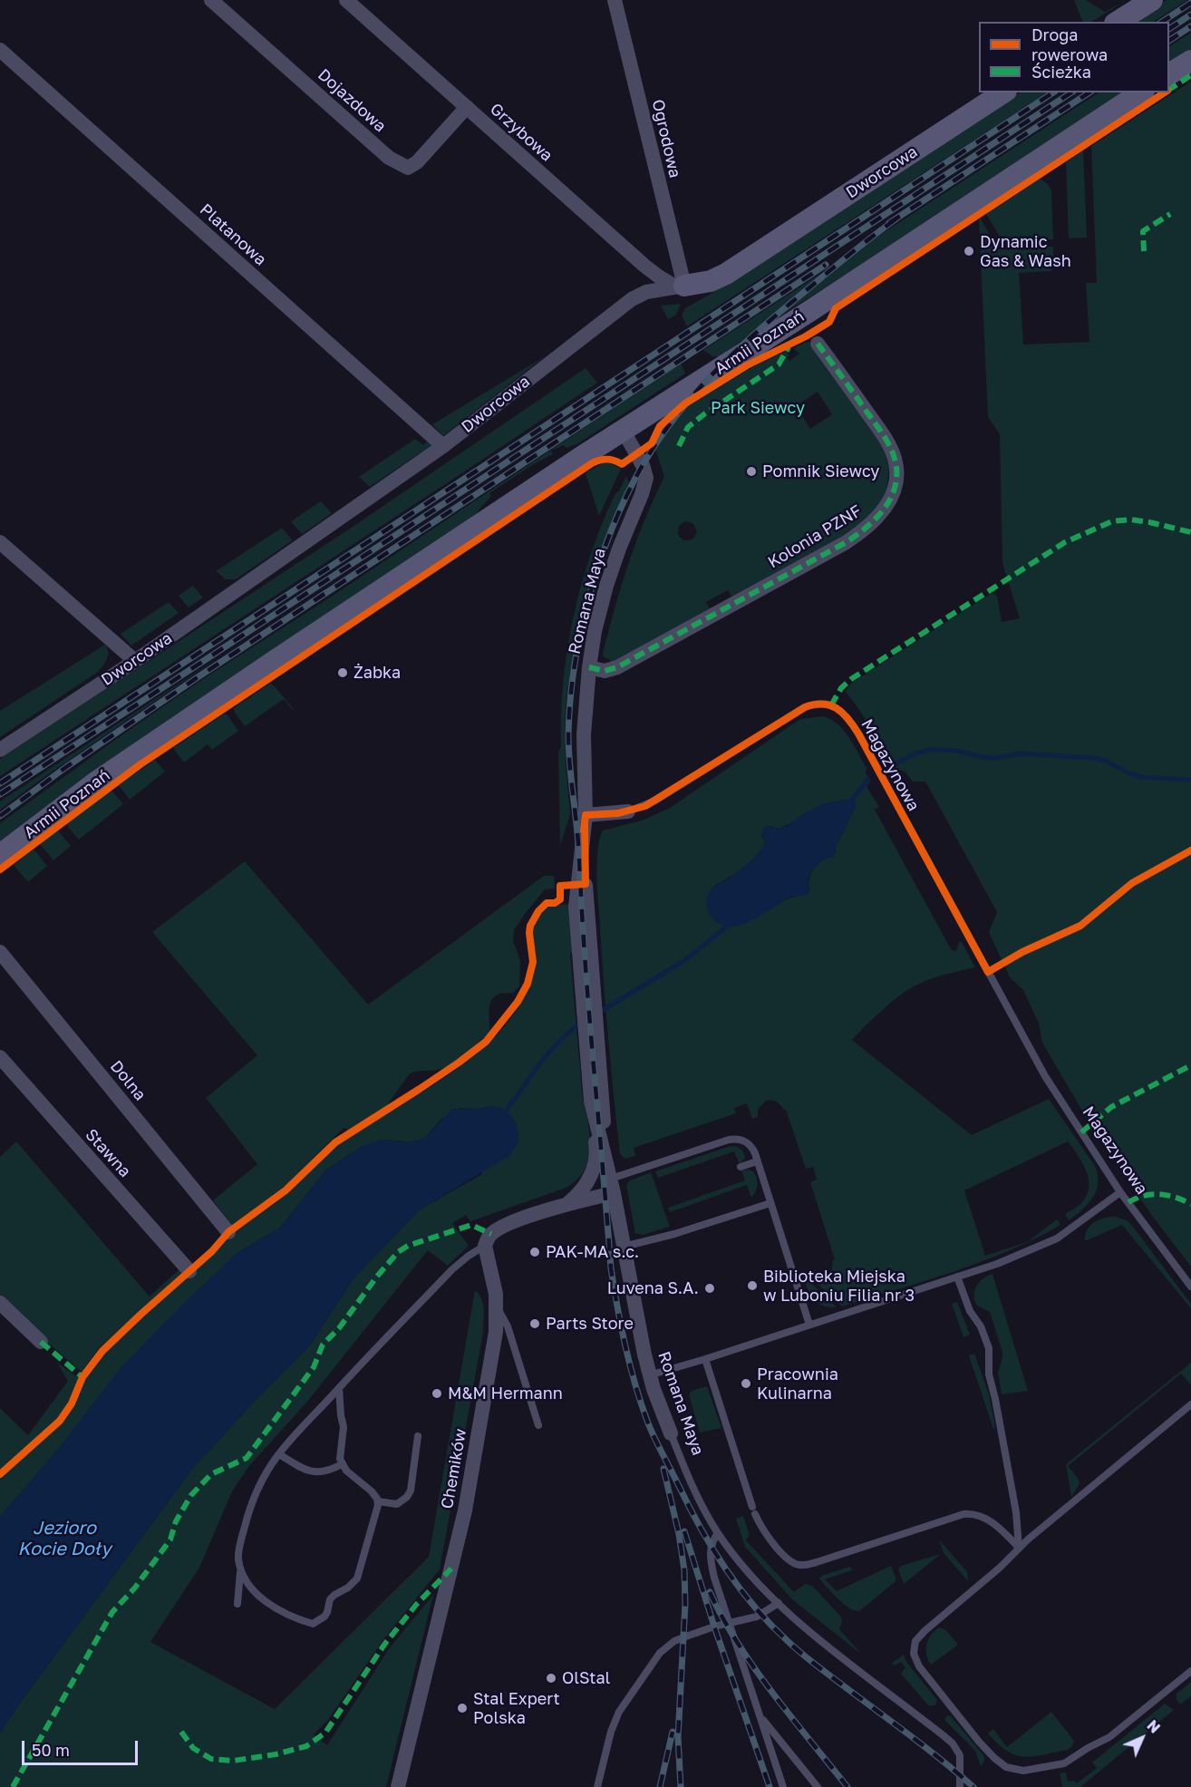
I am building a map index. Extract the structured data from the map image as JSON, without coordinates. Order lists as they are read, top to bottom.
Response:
{
  "streets": {
    "main road": ["Dworcowa", "Armii Poznań"],
    "street": [
      "Dojazdowa",
      "Grzybowa",
      "Ogrodowa",
      "Platanowa",
      "Kolonia PZNF",
      "Romana Maya",
      "Magazynowa",
      "Dolna",
      "Stawna",
      "Chemików"
    ]
  },
  "crossings": [
    ["Dojazdowa", "Grzybowa"],
    ["Grzybowa", "Ogrodowa"],
    ["Grzybowa", "Dworcowa"],
    ["Ogrodowa", "Dworcowa"],
    ["Dworcowa", "Platanowa"],
    ["Armii Poznań", "Romana Maya"],
    ["Kolonia PZNF", "Romana Maya"],
    ["Romana Maya", "Magazynowa"]
  ],
  "water": ["Jezioro Kocie Doły"],
  "parks": ["Park Siewcy"],
  "places": [
    "Dynamic Gas & Wash",
    "Pomnik Siewcy",
    "Żabka",
    "PAK-MA s.c.",
    "Biblioteka Miejska w Luboniu Filia nr 3",
    "Luvena S.A.",
    "Parts Store",
    "Pracownia Kulinarna",
    "M&M Hermann",
    "OlStal",
    "Stal Expert Polska"
  ],
  "legend": ["Droga rowerowa", "Ścieżka"],
  "scale_bar": "50 m",
  "north": "top right"
}
